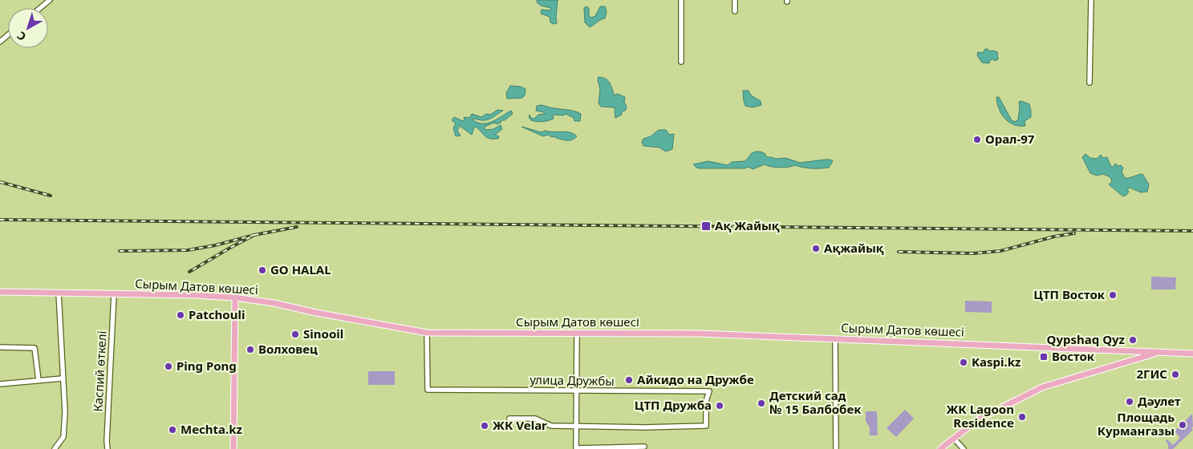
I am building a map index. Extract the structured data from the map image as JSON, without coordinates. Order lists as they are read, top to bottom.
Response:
{
  "streets": {
    "main road": ["Сырым Датов көшесі"],
    "street": ["Каспий өткелі", "улица Дружбы"]
  },
  "crossings": [
    ["Сырым Датов көшесі", "Каспий өткелі"],
    ["Сырым Датов көшесі", "улица Дружбы"]
  ],
  "places": {
    "other": [
      "Орал-97",
      "Ақжайық",
      "GO HALAL",
      "ЦТП Восток",
      "Patchouli",
      "Sinooil",
      "Qypshaq Qyz",
      "Волховец",
      "Kaspi.kz",
      "Ping Pong",
      "2ГИС",
      "Айкидо на Дружбе",
      "Дәулет",
      "Детский сад № 15 Балбобек",
      "ЦТП Дружба",
      "ЖК Lagoon Residence",
      "Площадь Курмангазы",
      "ЖК Velar",
      "Mechta.kz"
    ],
    "transit": ["Ақ Жайық", "Восток"]
  },
  "north": "bottom left"
}
